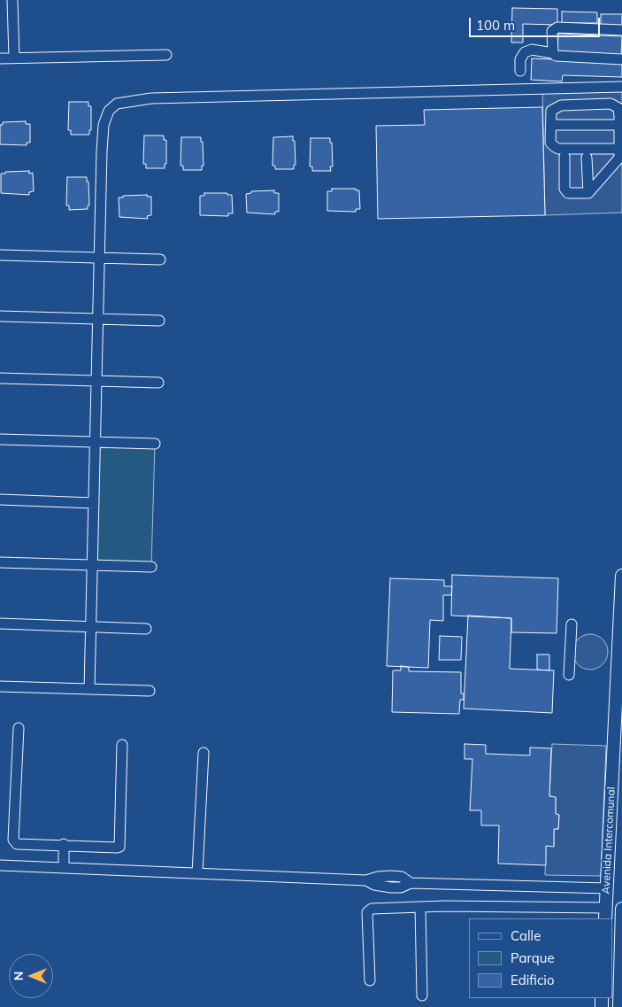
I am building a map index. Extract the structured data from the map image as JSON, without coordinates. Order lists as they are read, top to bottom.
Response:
{
  "streets": {
    "main road": ["Avenida Intercomunal"]
  },
  "legend": ["Calle", "Parque", "Edificio"],
  "scale_bar": "100 m",
  "north": "left"
}
